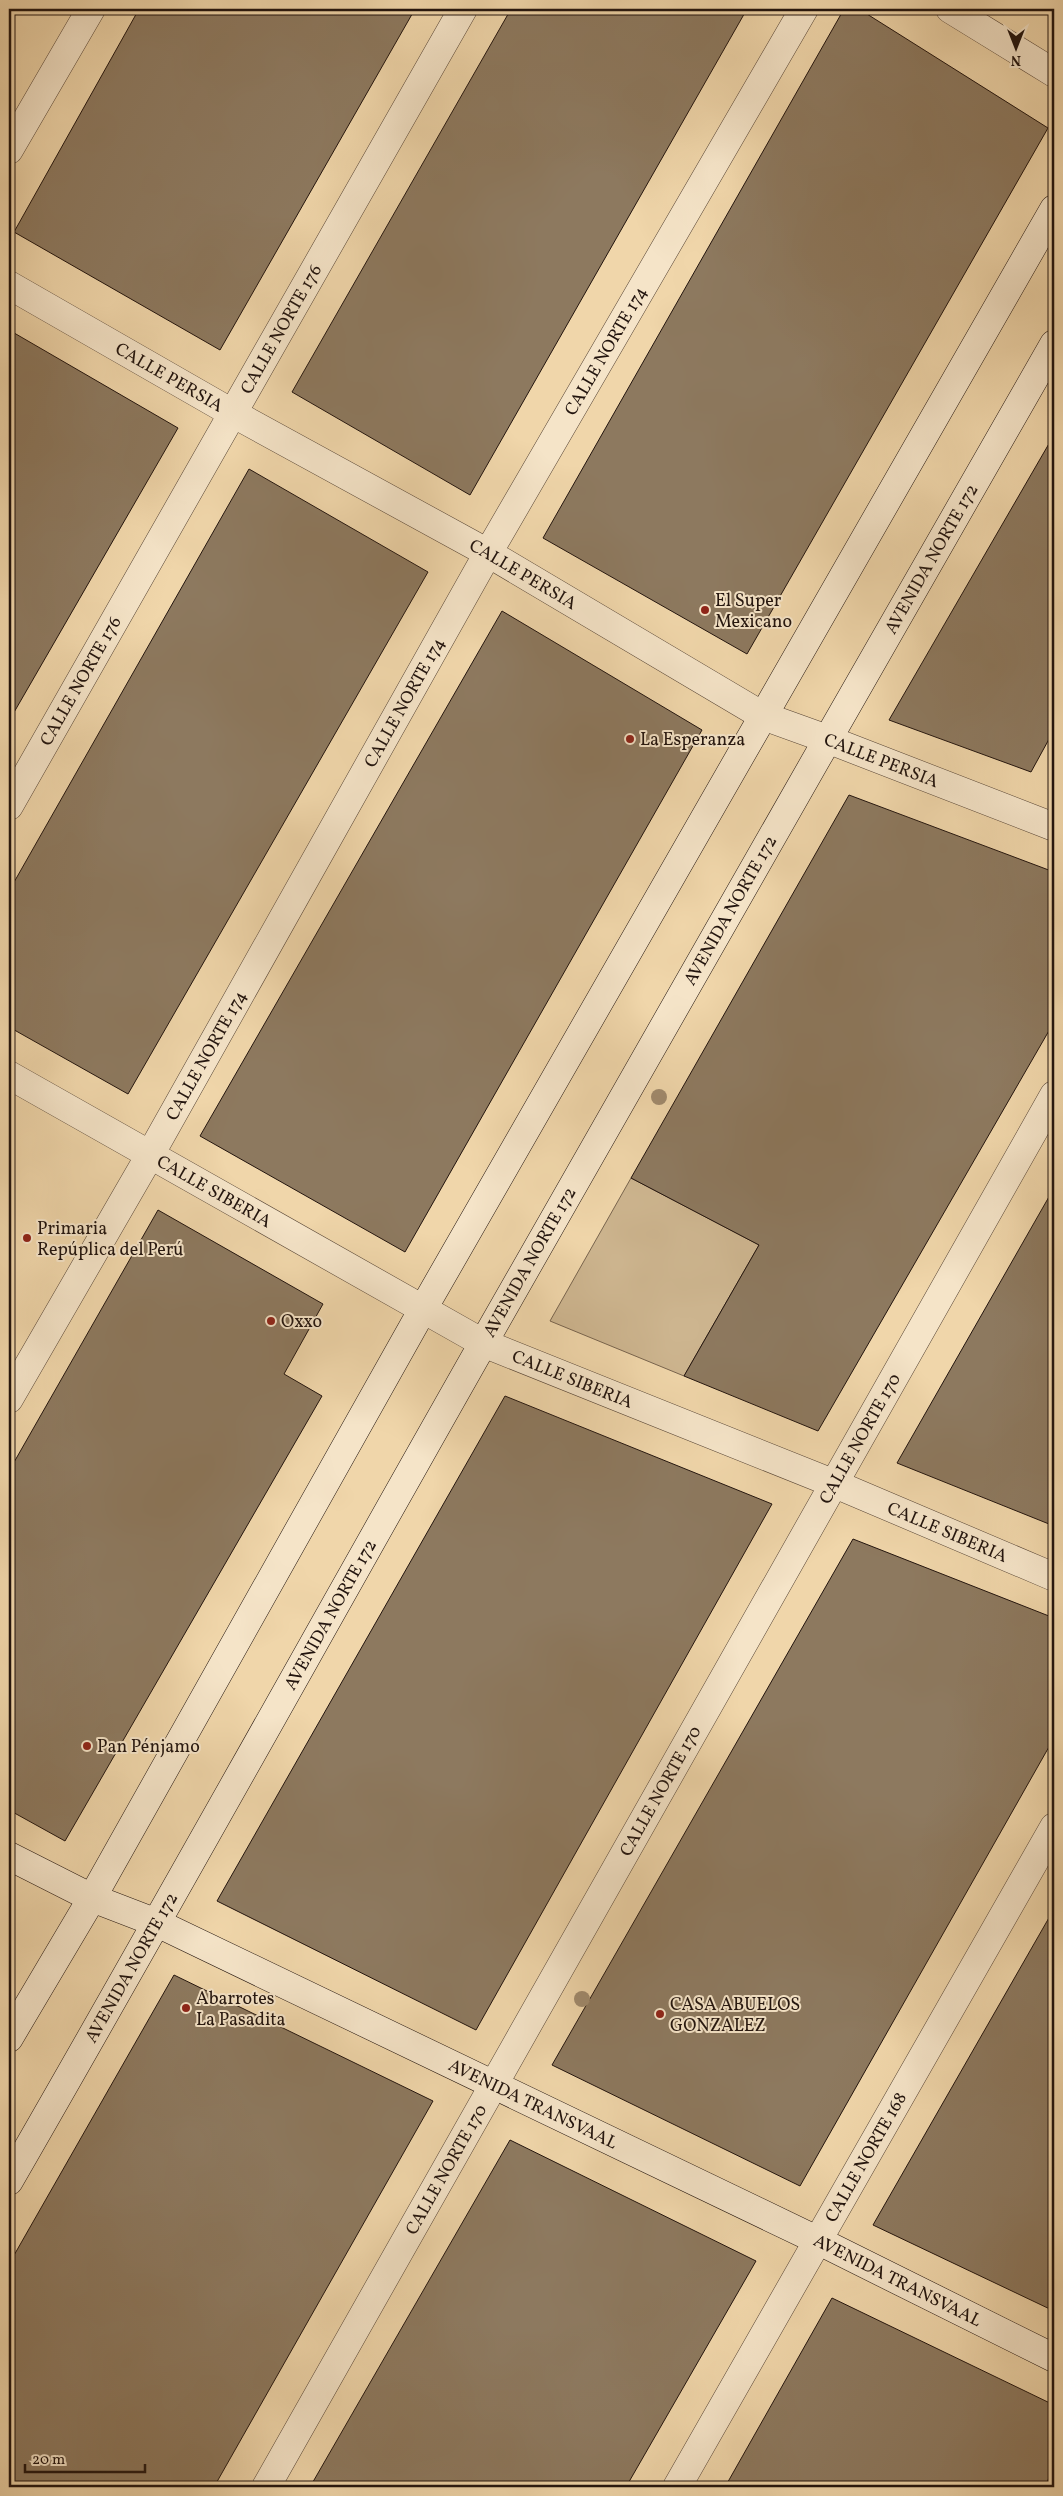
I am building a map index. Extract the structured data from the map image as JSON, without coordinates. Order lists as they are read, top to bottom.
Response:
{
  "streets": {
    "street": [
      "CALLE NORTE 176",
      "CALLE NORTE 174",
      "CALLE PERSIA",
      "AVENIDA NORTE 172",
      "CALLE SIBERIA",
      "CALLE NORTE 170",
      "AVENIDA TRANSVAAL",
      "CALLE NORTE 168"
    ]
  },
  "crossings": [
    ["CALLE NORTE 176", "CALLE PERSIA"],
    ["CALLE NORTE 174", "CALLE PERSIA"],
    ["CALLE NORTE 174", "CALLE SIBERIA"],
    ["CALLE PERSIA", "AVENIDA NORTE 172"],
    ["AVENIDA NORTE 172", "CALLE SIBERIA"],
    ["AVENIDA NORTE 172", "AVENIDA TRANSVAAL"],
    ["CALLE SIBERIA", "CALLE NORTE 170"],
    ["CALLE NORTE 170", "AVENIDA TRANSVAAL"],
    ["AVENIDA TRANSVAAL", "CALLE NORTE 168"]
  ],
  "places": [
    "El Super Mexicano",
    "La Esperanza",
    "Primaria Repúplica del Perú",
    "Oxxo",
    "Pan Pénjamo",
    "Abarrotes La Pasadita",
    "CASA ABUELOS GONZALEZ"
  ],
  "scale_bar": "20 m",
  "north": "bottom"
}
